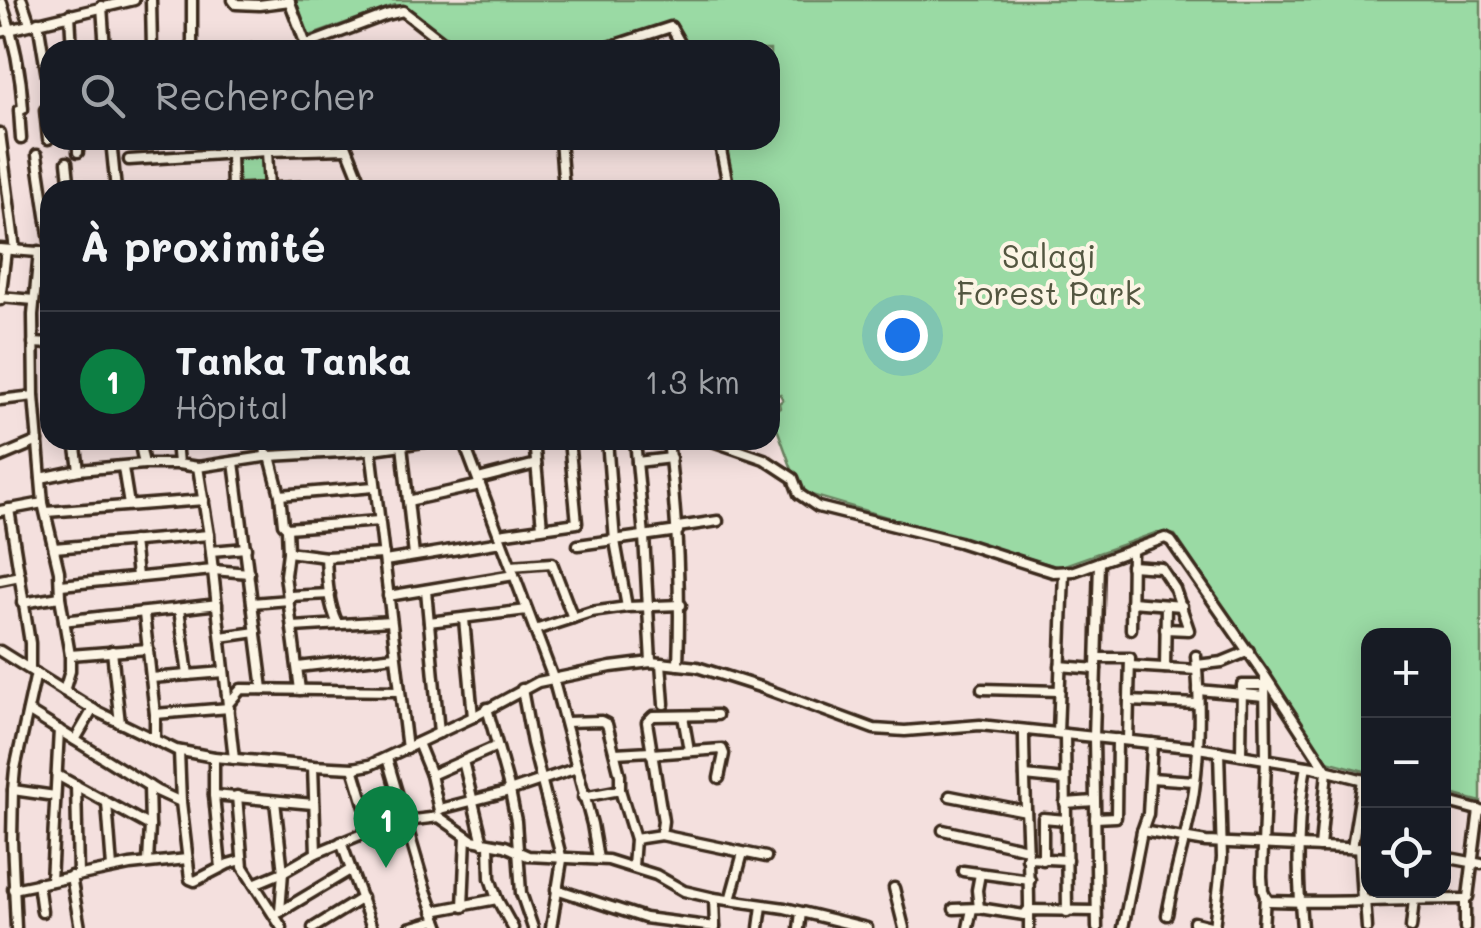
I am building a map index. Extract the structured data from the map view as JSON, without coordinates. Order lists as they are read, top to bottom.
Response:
{
  "parks": ["Salagi Forest Park"],
  "page": {
    "search": "Rechercher",
    "heading": "À proximité",
    "list": [
      {
        "mark": "1",
        "name": "Tanka Tanka",
        "note": "Hôpital",
        "value": "1.3 km"
      }
    ],
    "map_buttons": ["+", "−"],
    "pins": "1"
  }
}
